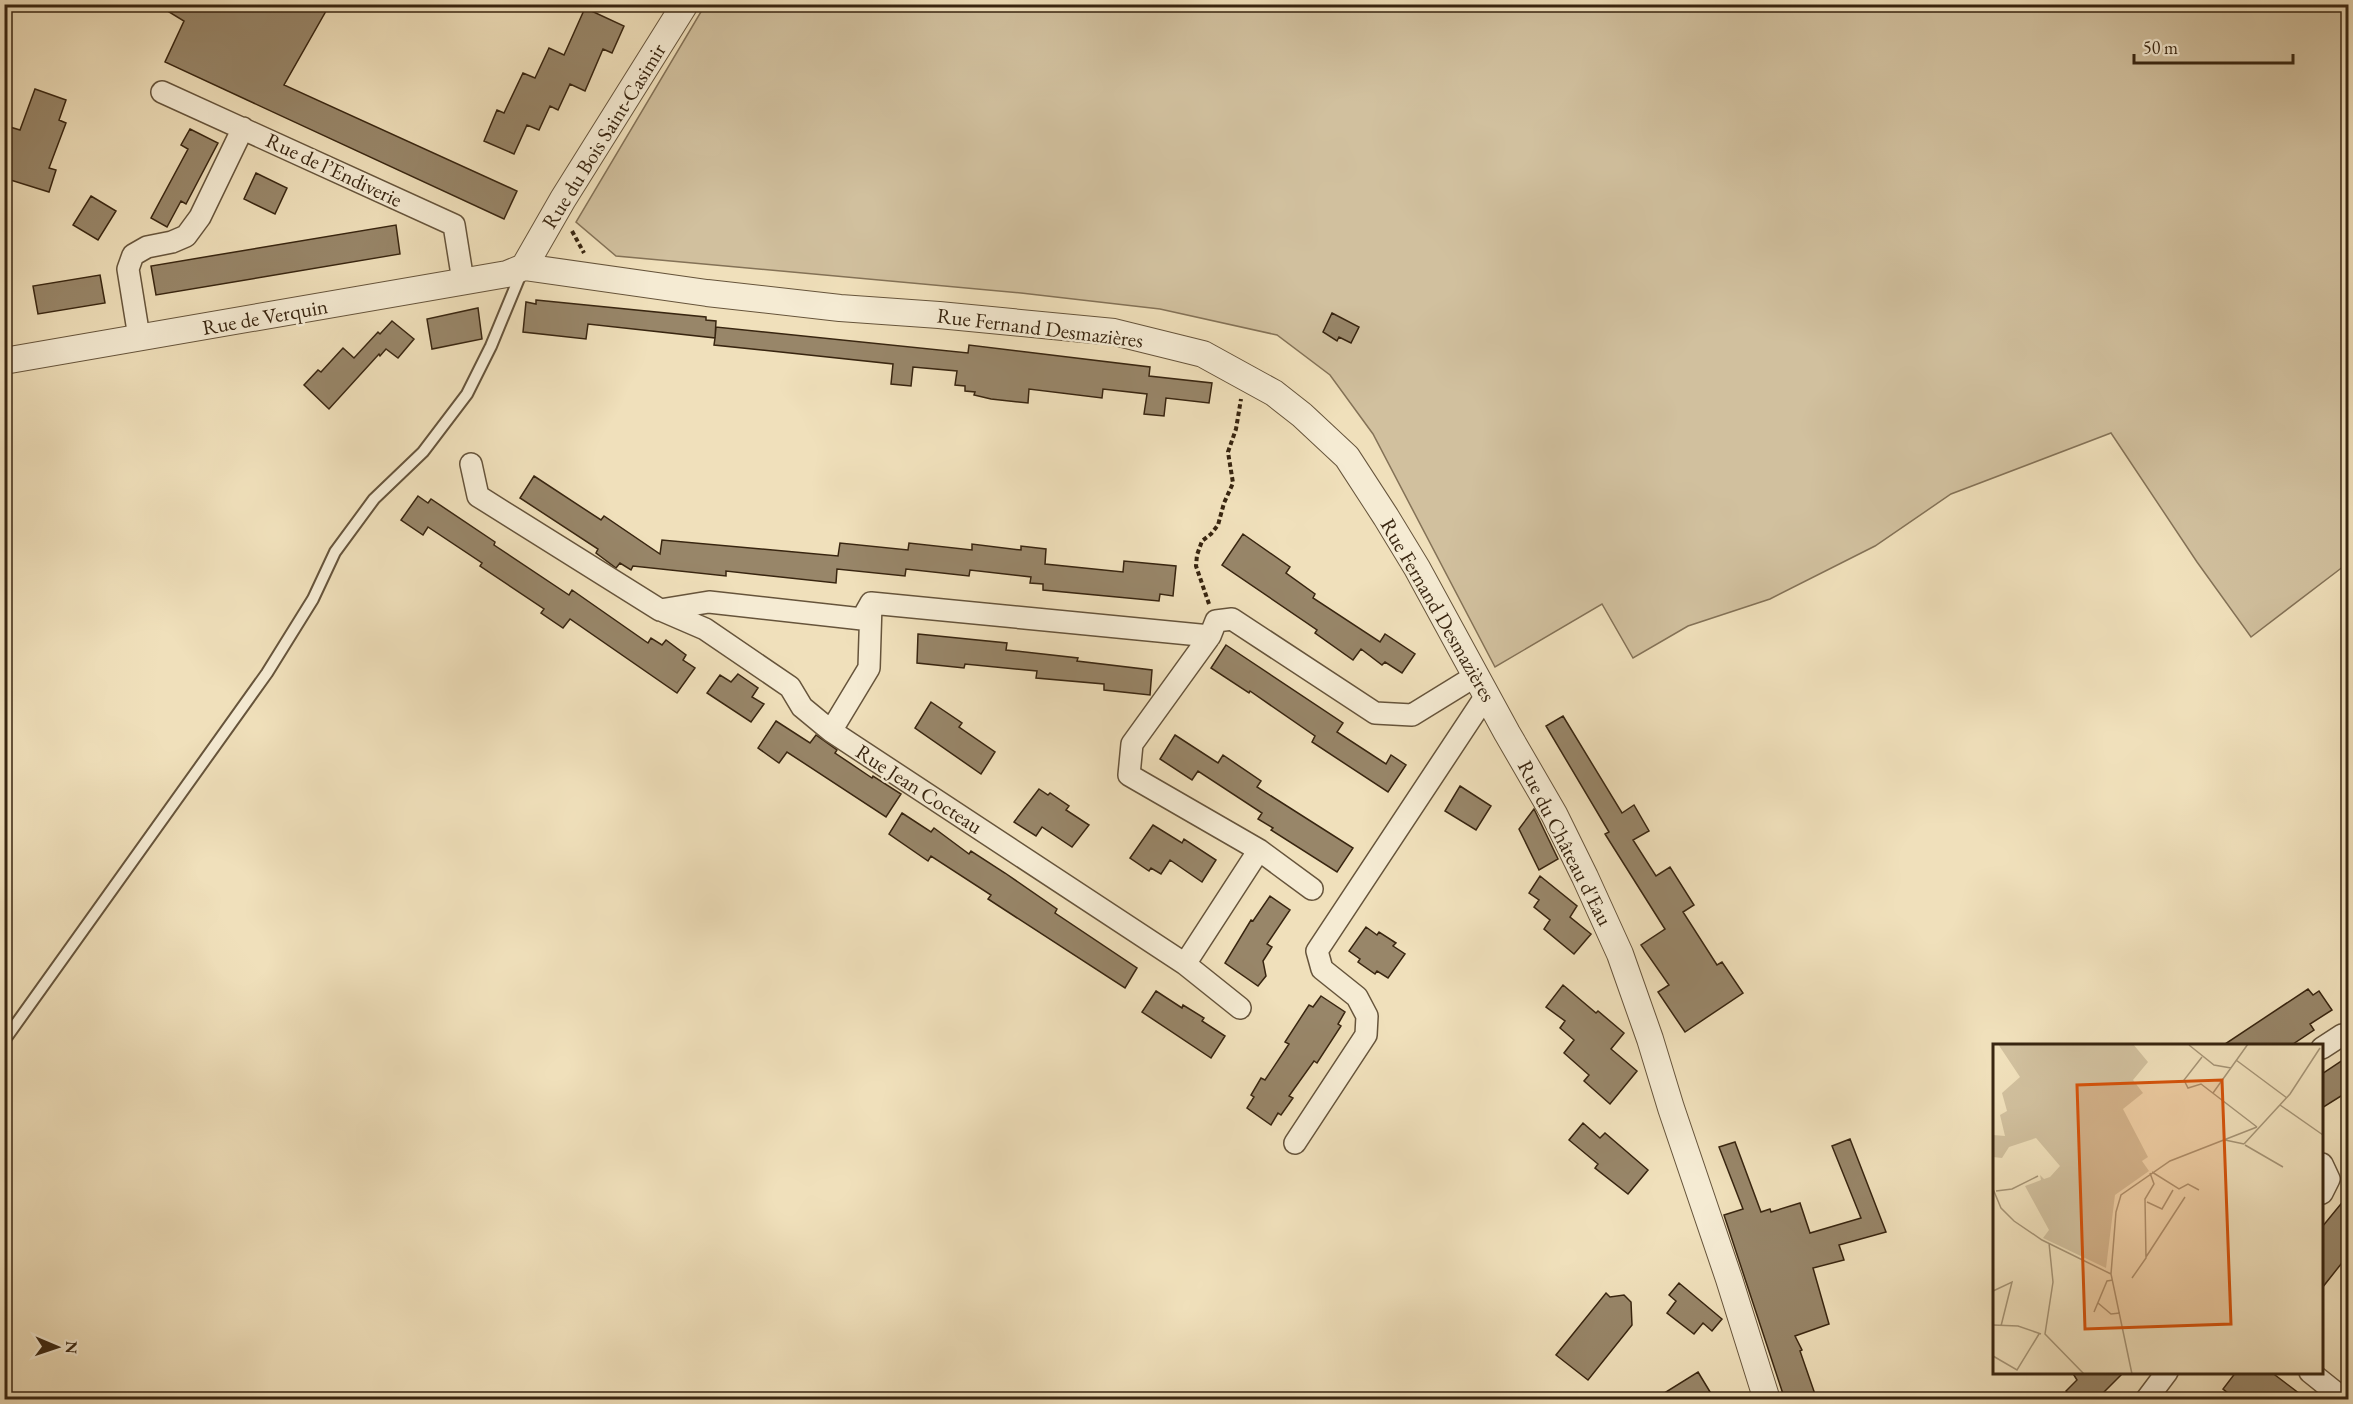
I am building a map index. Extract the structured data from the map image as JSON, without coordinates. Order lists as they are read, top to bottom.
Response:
{
  "streets": {
    "street": [
      "Rue du Bois Saint-Casimir",
      "Rue de l’Endiverie",
      "Rue de Verquin",
      "Rue Fernand Desmazières",
      "Rue Jean Cocteau",
      "Rue du Château d'Eau"
    ]
  },
  "crossings": [
    ["Rue du Bois Saint-Casimir", "Rue de Verquin"],
    ["Rue du Bois Saint-Casimir", "Rue Fernand Desmazières"],
    ["Rue de l’Endiverie", "Rue de Verquin"],
    ["Rue de Verquin", "Rue Fernand Desmazières"],
    ["Rue Fernand Desmazières", "Rue du Château d'Eau"]
  ],
  "scale_bar": "50 m",
  "north": "right"
}
